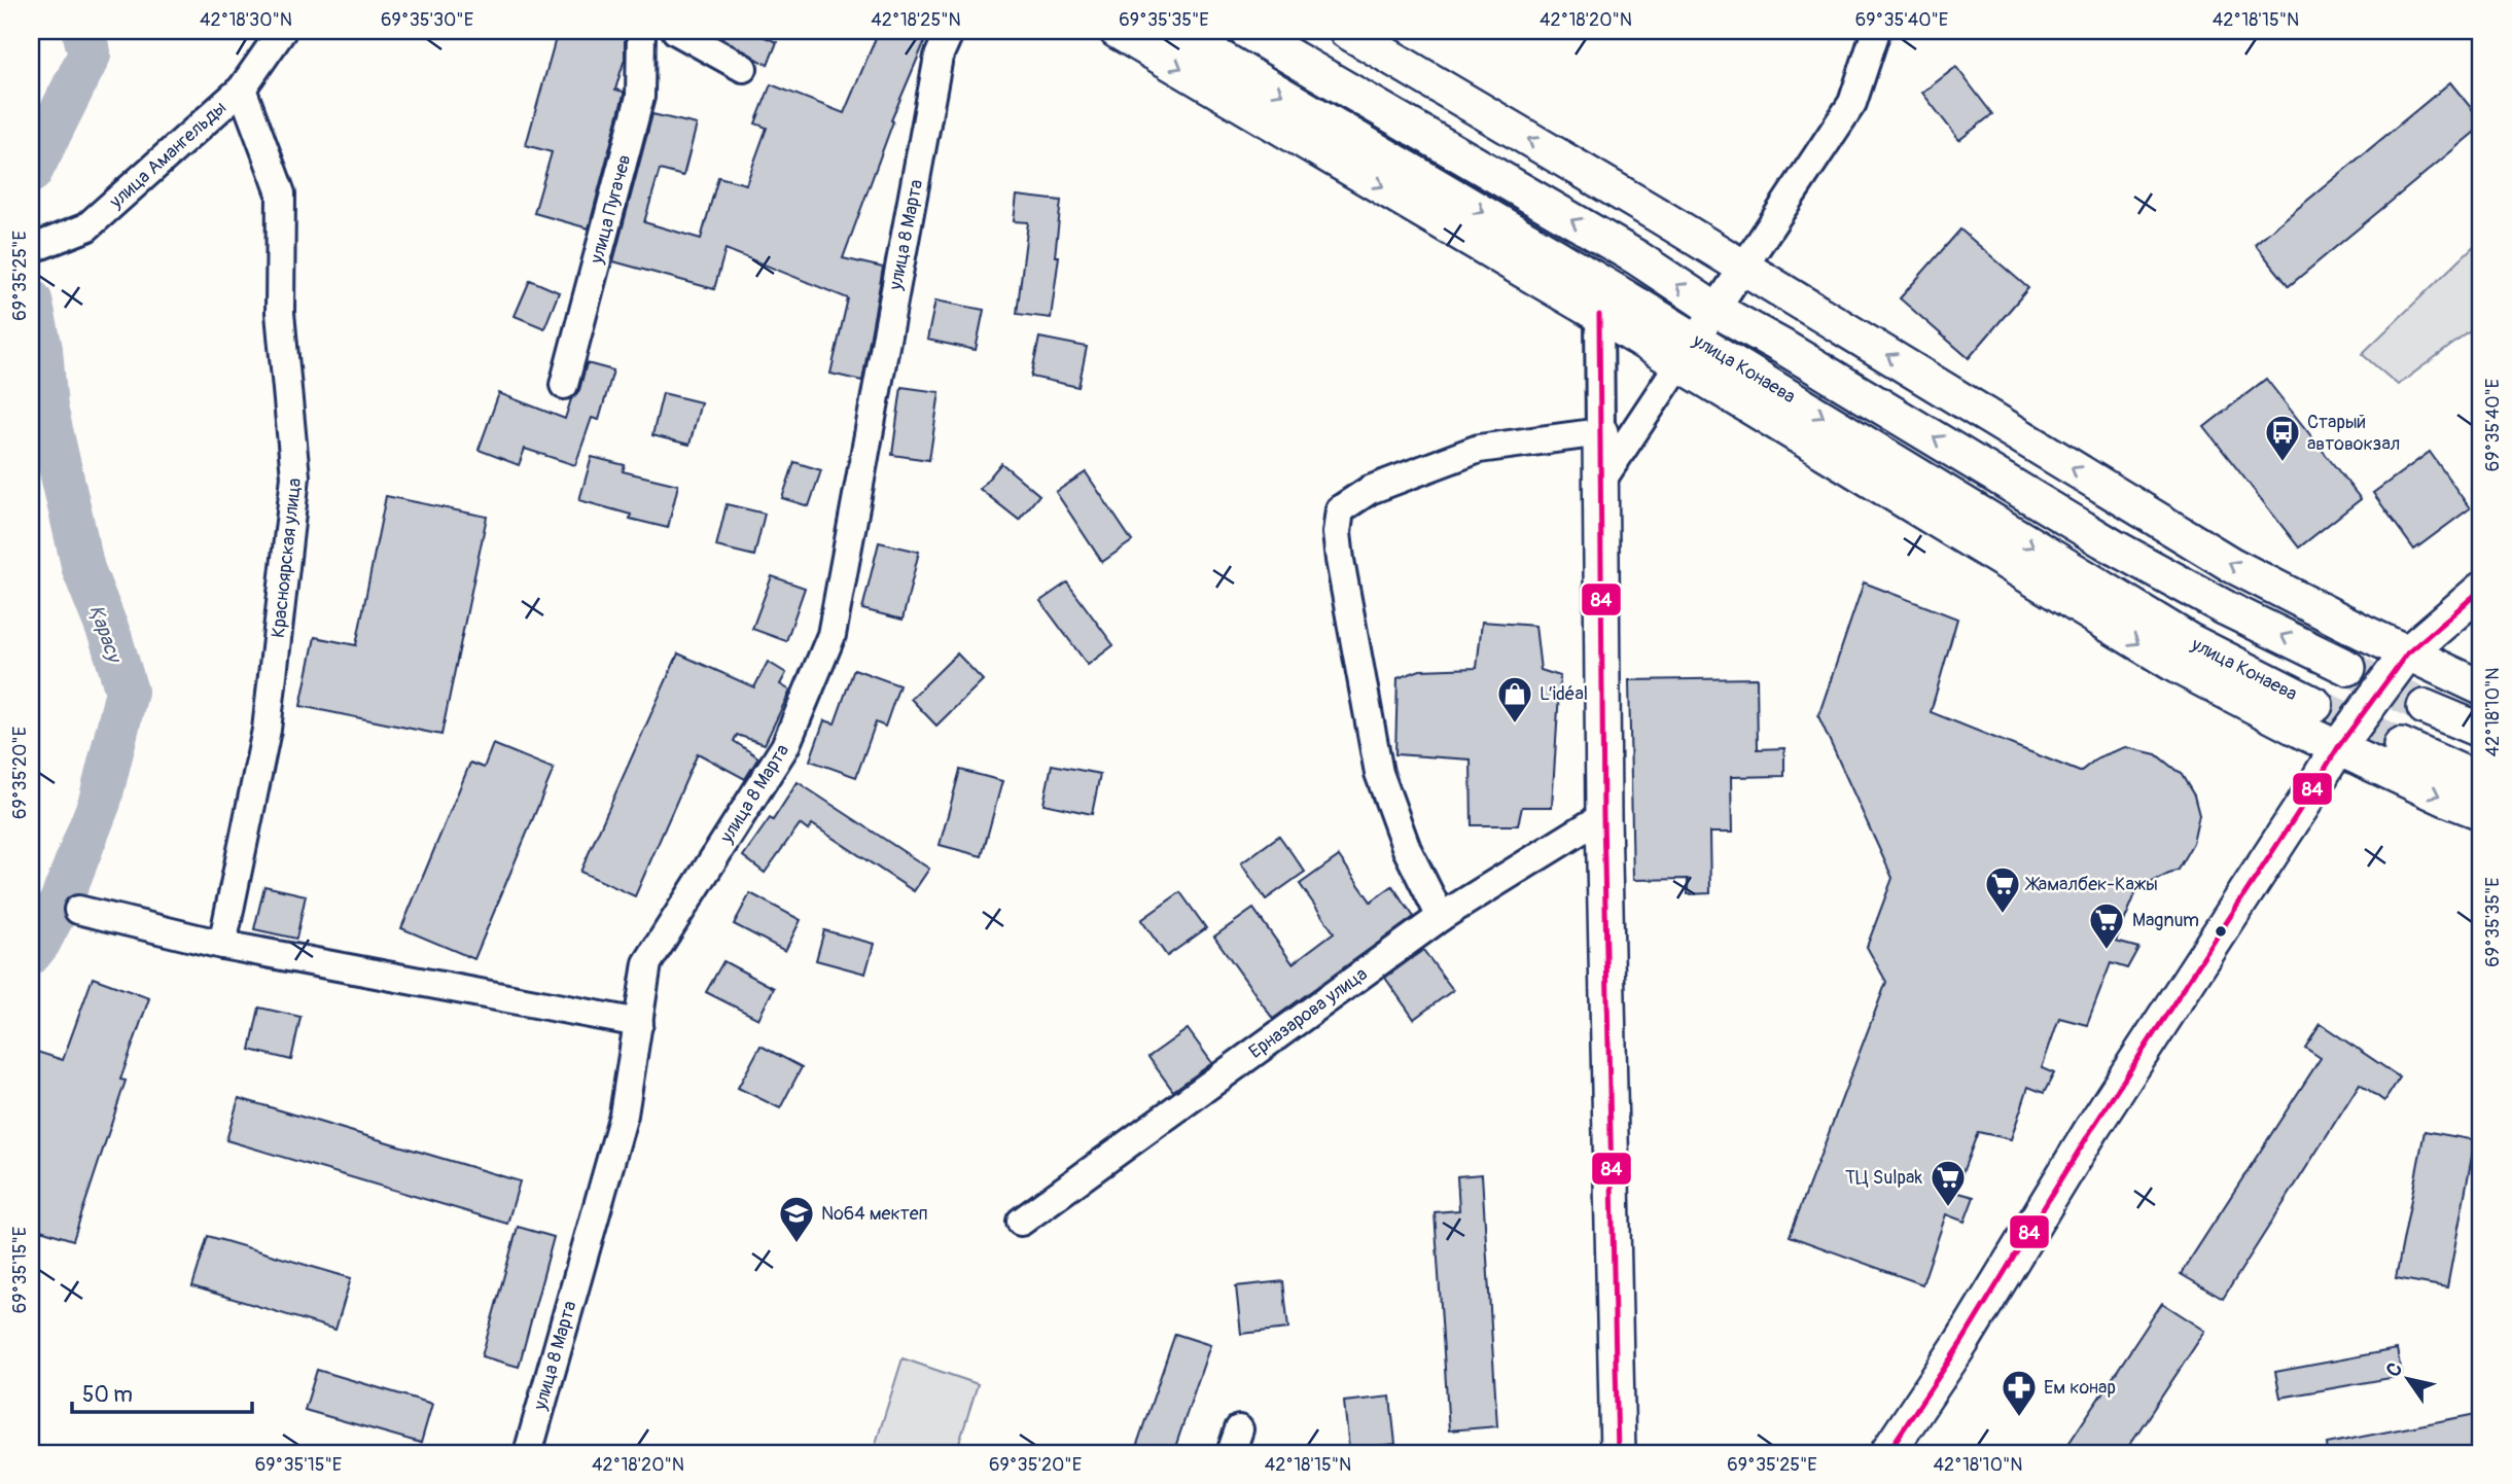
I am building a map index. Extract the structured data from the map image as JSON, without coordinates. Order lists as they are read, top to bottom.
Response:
{
  "streets": {
    "main road": ["улица Конаева"],
    "street": [
      "улица Амангельды",
      "улица Пугачев",
      "улица 8 Марта",
      "Красноярская улица",
      "Ерназарова улица"
    ]
  },
  "crossings": [
    ["улица Амангельды", "Красноярская улица"]
  ],
  "water": ["Қарасу"],
  "places": {
    "bus stop": ["Старый автовокзал"],
    "shop": ["L’idéal"],
    "supermarket": ["Жамалбек-Кажы", "Magnum", "ТЦ Sulpak"],
    "school or university": ["№64 мектеп"],
    "pharmacy": ["Ем конар"]
  },
  "lines": ["transit line 84"],
  "scale_bar": "50 m",
  "north": "top left",
  "coordinates": [
    "42°18'30\"N",
    "69°35'30\"E",
    "42°18'25\"N",
    "69°35'35\"E",
    "42°18'20\"N",
    "69°35'40\"E",
    "42°18'15\"N",
    "69°35'25\"E",
    "42°18'10\"N",
    "69°35'20\"E",
    "69°35'15\"E"
  ]
}
